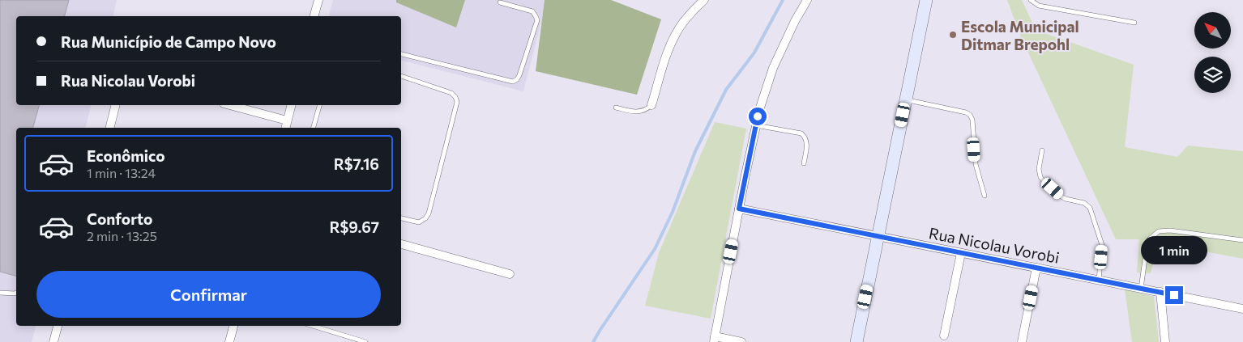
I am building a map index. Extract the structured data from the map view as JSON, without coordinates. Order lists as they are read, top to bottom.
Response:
{
  "streets": {
    "street": ["Rua Nicolau Vorobi"]
  },
  "places": ["Escola Municipal Ditmar Brepohl"],
  "north": "top left",
  "page": {
    "banner": ["Rua Município de Campo Novo", "Rua Nicolau Vorobi"],
    "list": [
      {
        "name": "Econômico",
        "note": "1 min · 13:24",
        "value": "R$7.16"
      },
      {
        "name": "Conforto",
        "note": "2 min · 13:25",
        "value": "R$9.67"
      }
    ],
    "bubble": "1 min",
    "buttons": "Confirmar"
  }
}
